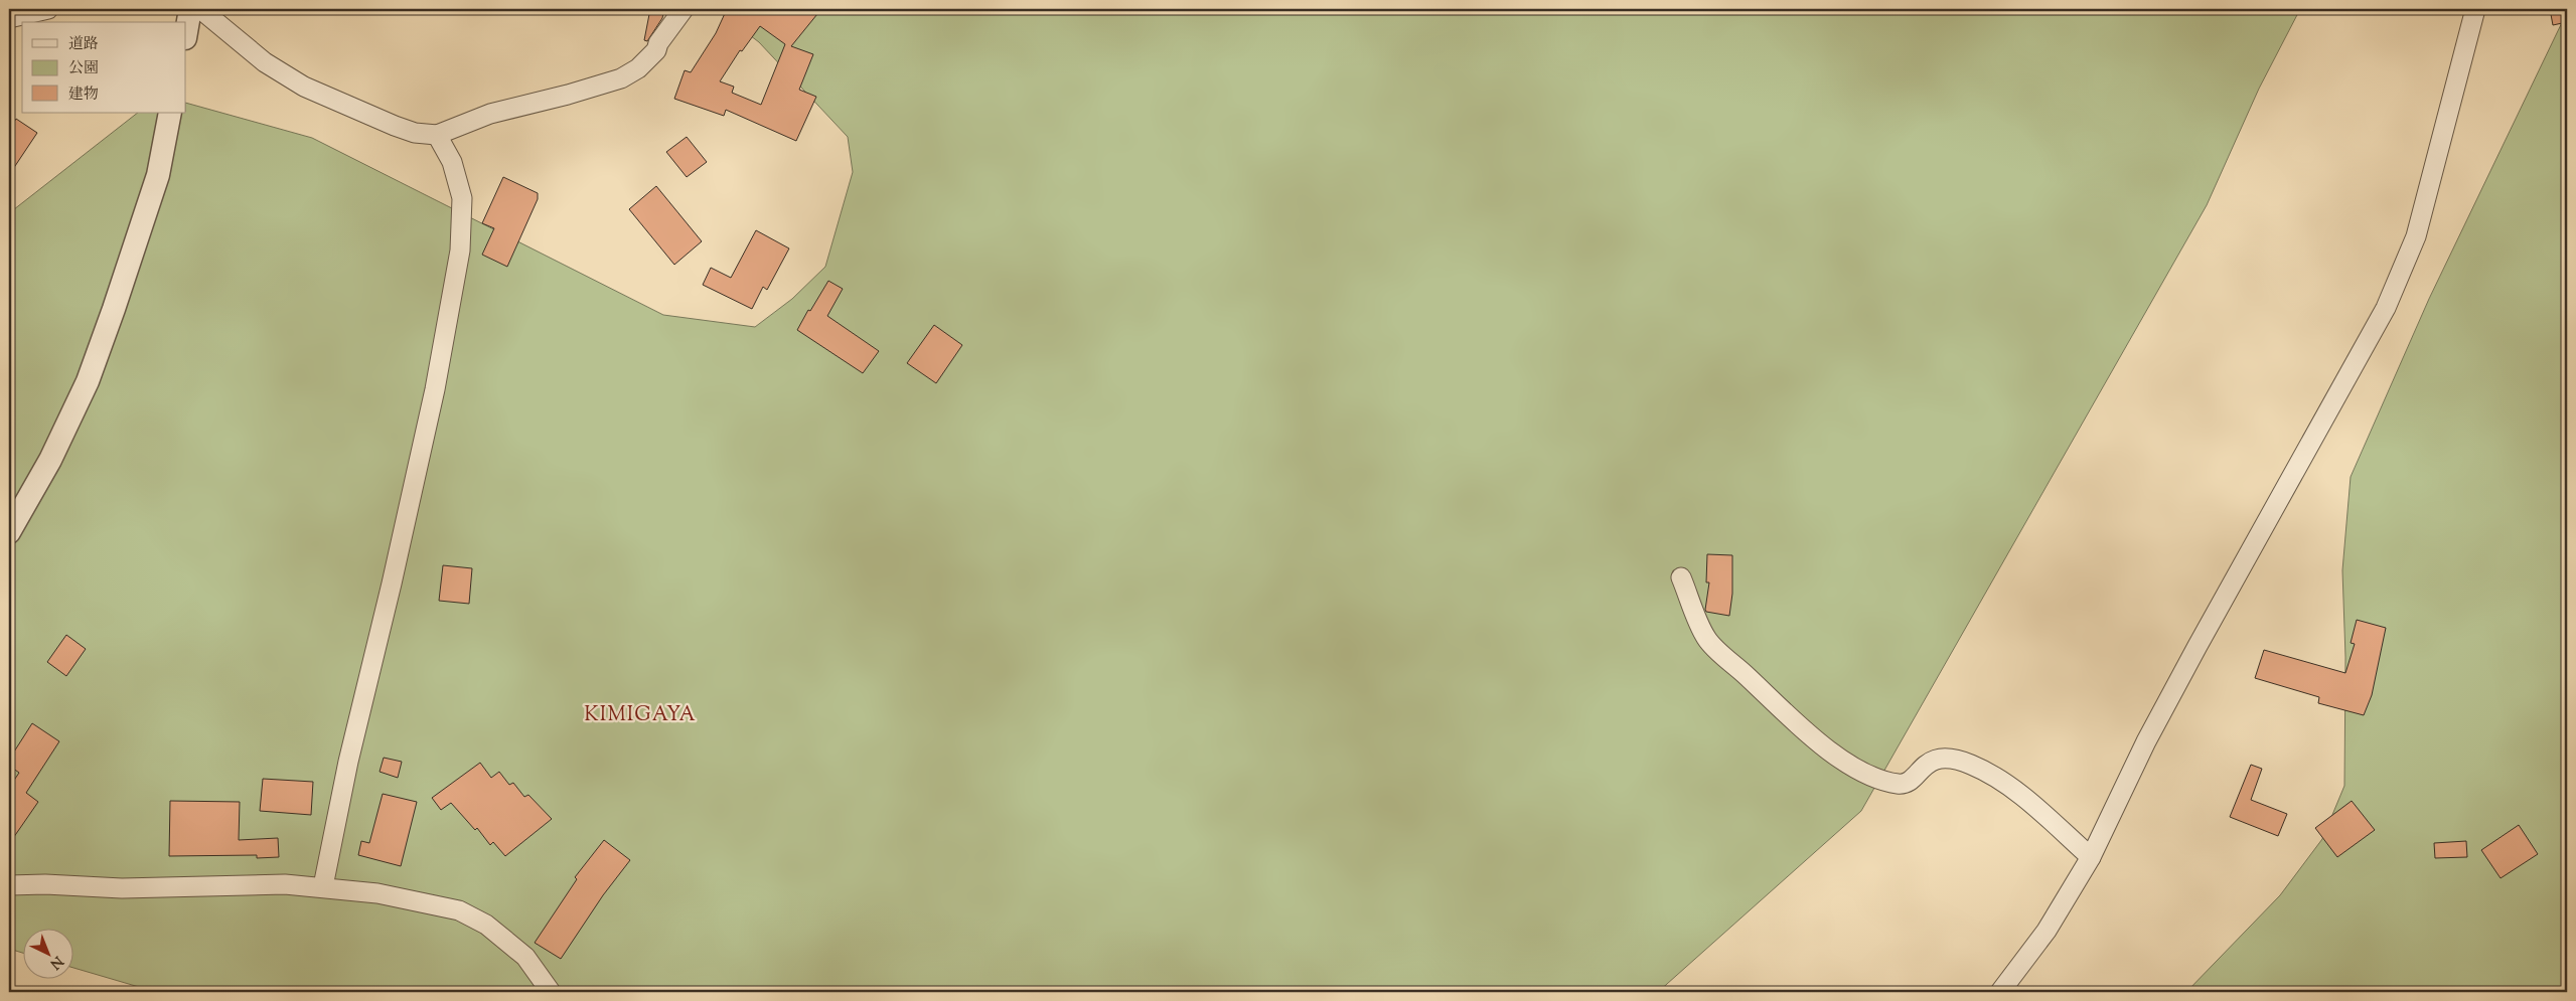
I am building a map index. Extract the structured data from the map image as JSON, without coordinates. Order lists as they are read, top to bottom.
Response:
{
  "districts": ["KIMIGAYA"],
  "legend": ["道路", "公園", "建物"],
  "north": "bottom right"
}
